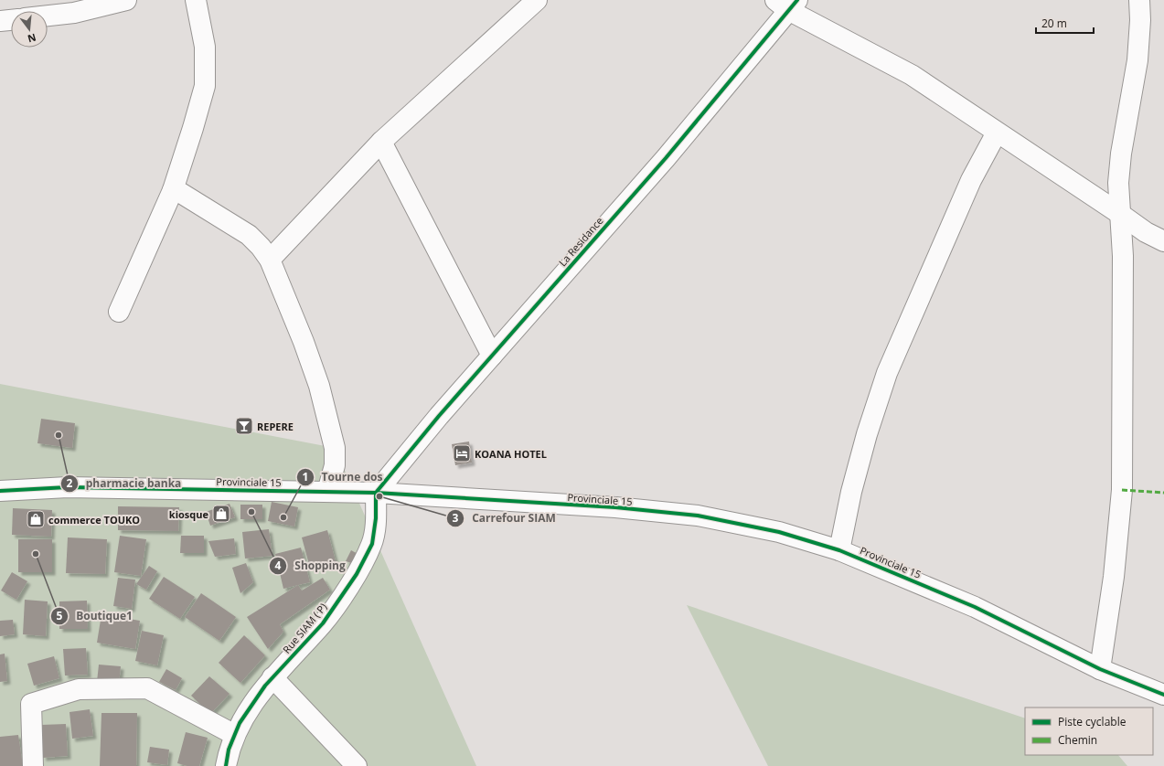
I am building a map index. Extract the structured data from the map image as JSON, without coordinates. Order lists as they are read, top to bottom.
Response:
{
  "streets": {
    "street": ["La Residance", "Provinciale 15", "Rue SIAM ( P)"]
  },
  "crossings": [
    ["La Residance", "Provinciale 15"],
    ["La Residance", "Rue SIAM ( P)"],
    ["Provinciale 15", "Rue SIAM ( P)"]
  ],
  "places": {
    "bar": ["REPERE"],
    "other": [
      "pharmacie banka",
      "Carrefour SIAM",
      "Shopping",
      "Tourne dos",
      "Boutique1"
    ],
    "hotel": ["KOANA HOTEL"],
    "shop": ["kiosque", "commerce TOUKO"]
  },
  "legend": ["Piste cyclable", "Chemin"],
  "scale_bar": "20 m",
  "north": "bottom"
}
